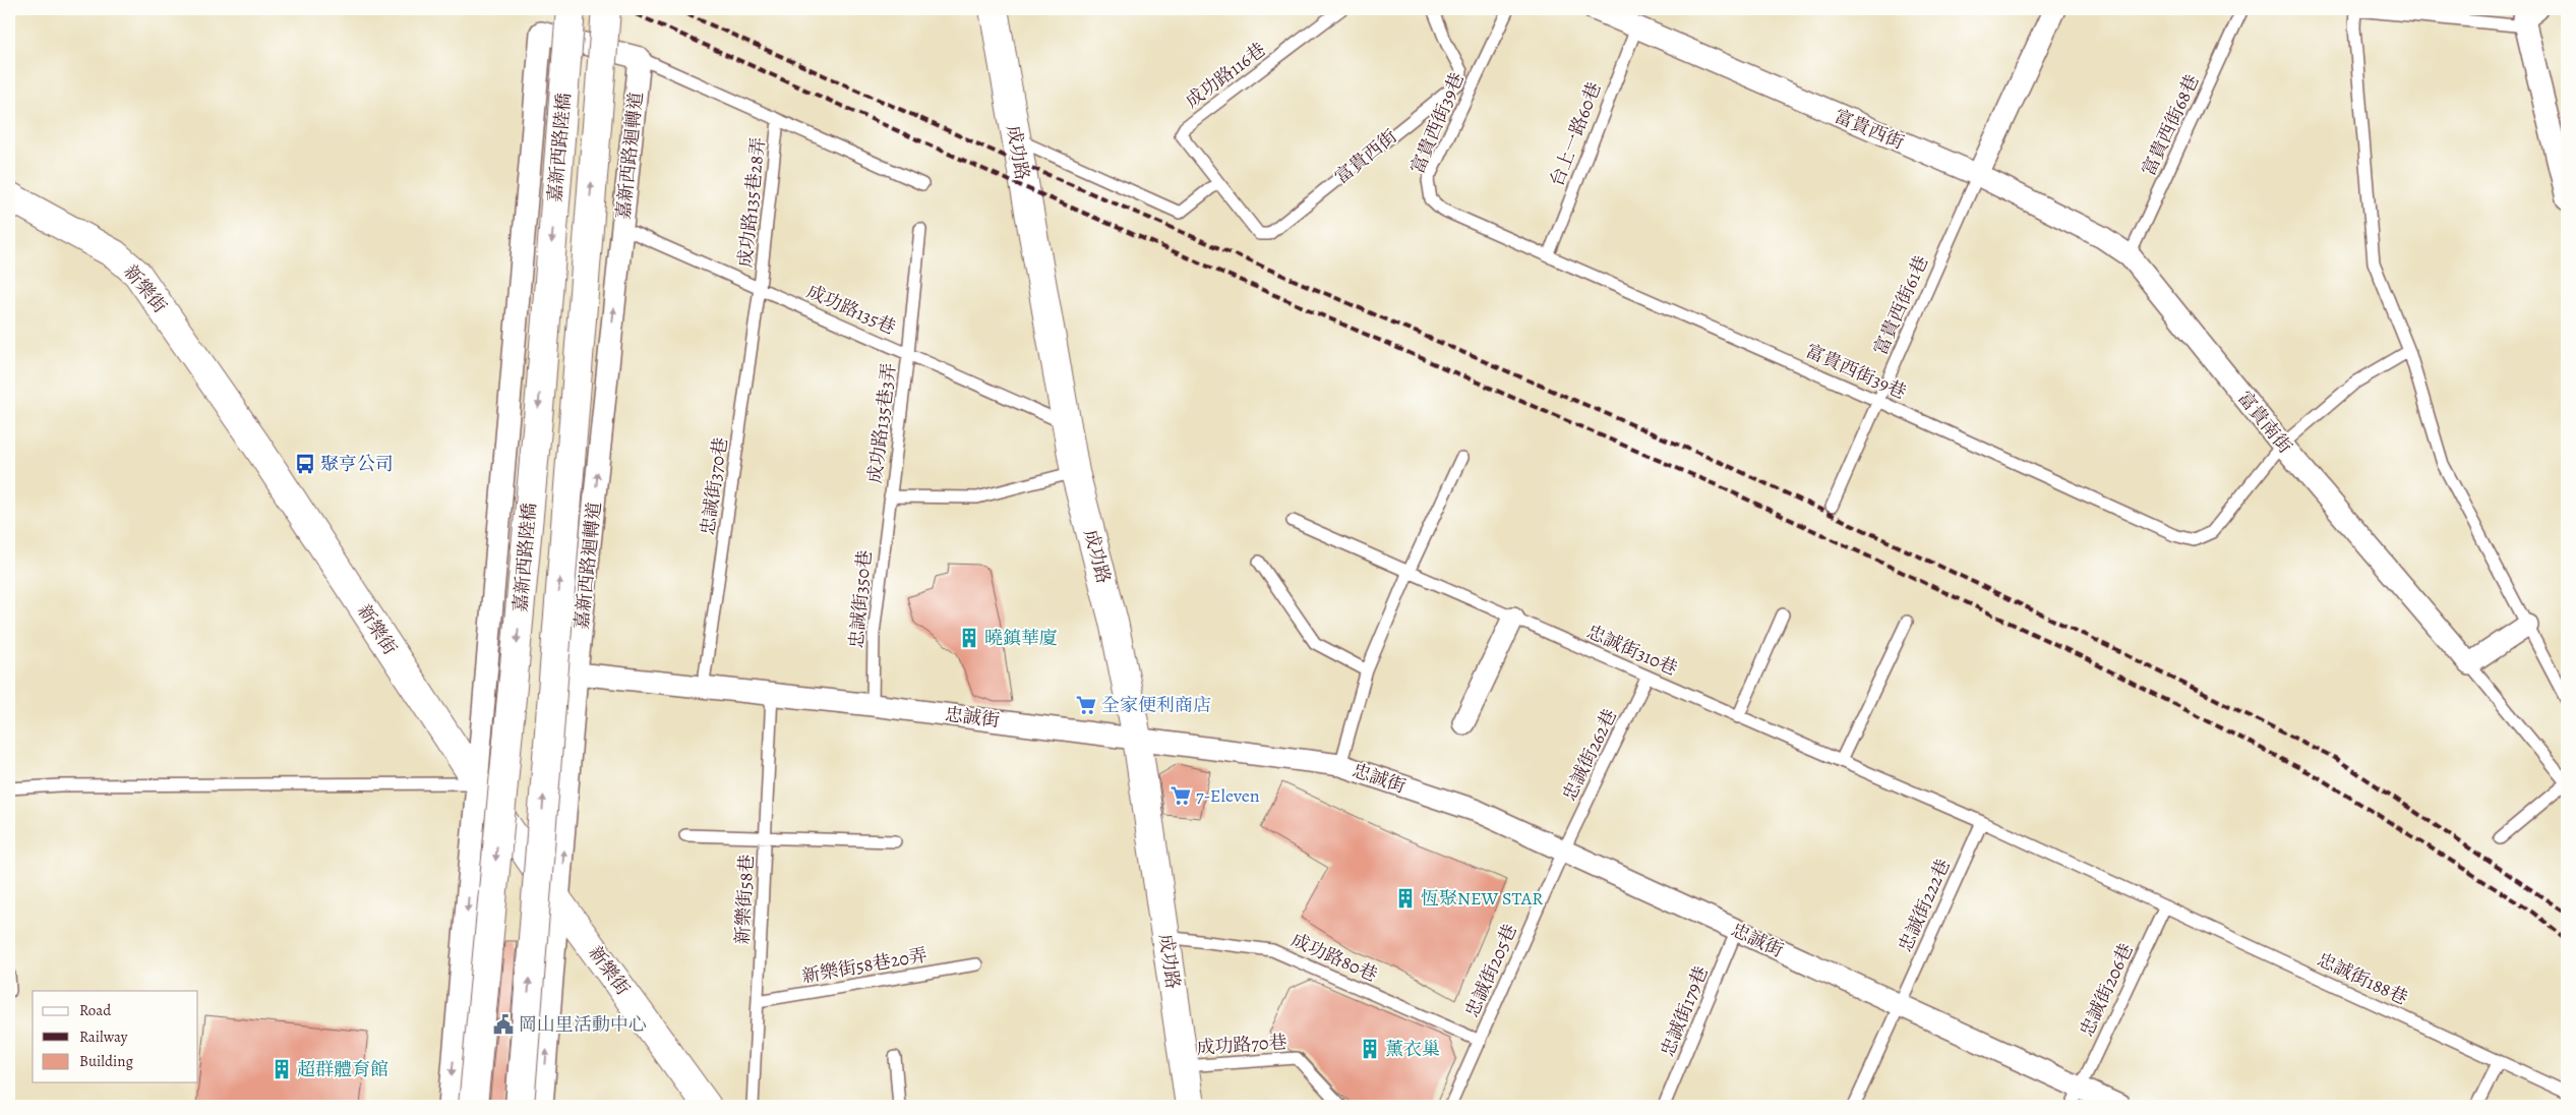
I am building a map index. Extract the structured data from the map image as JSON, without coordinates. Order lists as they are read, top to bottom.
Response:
{
  "streets": {
    "street": [
      "富貴西街",
      "嘉新西路陸橋",
      "成功路",
      "嘉新西路迴轉道",
      "新樂街",
      "富貴南街",
      "忠誠街"
    ],
    "lane": [
      "成功路116巷",
      "富貴西街39巷",
      "富貴西街68巷",
      "台上一路60巷",
      "成功路135巷28弄",
      "富貴西街61巷",
      "成功路135巷",
      "成功路135巷3弄",
      "忠誠街370巷",
      "忠誠街350巷",
      "忠誠街310巷",
      "忠誠街262巷",
      "新樂街58巷",
      "忠誠街222巷",
      "成功路80巷",
      "新樂街58巷20弄",
      "忠誠街205巷",
      "忠誠街188巷",
      "忠誠街206巷",
      "忠誠街179巷",
      "成功路70巷"
    ]
  },
  "crossings": [
    ["成功路116巷", "富貴西街"],
    ["富貴西街39巷", "台上一路60巷"],
    ["富貴西街39巷", "富貴西街61巷"],
    ["富貴西街39巷", "富貴南街"],
    ["富貴西街68巷", "富貴南街"],
    ["富貴西街", "台上一路60巷"],
    ["富貴西街", "富貴西街61巷"],
    ["富貴西街", "富貴南街"],
    ["成功路", "成功路135巷"],
    ["成功路", "忠誠街"],
    ["成功路", "成功路80巷"],
    ["成功路", "成功路70巷"],
    ["嘉新西路迴轉道", "成功路135巷28弄"],
    ["嘉新西路迴轉道", "新樂街"],
    ["嘉新西路迴轉道", "成功路135巷"],
    ["嘉新西路迴轉道", "忠誠街"],
    ["成功路135巷28弄", "成功路135巷"],
    ["成功路135巷28弄", "忠誠街370巷"],
    ["富貴西街61巷", "富貴南街"],
    ["成功路135巷", "成功路135巷3弄"],
    ["成功路135巷", "忠誠街370巷"],
    ["成功路135巷3弄", "忠誠街350巷"],
    ["忠誠街370巷", "忠誠街"],
    ["忠誠街350巷", "忠誠街"],
    ["忠誠街310巷", "忠誠街262巷"],
    ["忠誠街310巷", "忠誠街222巷"],
    ["忠誠街310巷", "忠誠街188巷"],
    ["忠誠街", "忠誠街262巷"],
    ["忠誠街", "新樂街58巷"],
    ["忠誠街", "忠誠街222巷"],
    ["忠誠街", "忠誠街205巷"],
    ["忠誠街", "忠誠街206巷"],
    ["忠誠街", "忠誠街179巷"],
    ["忠誠街262巷", "忠誠街205巷"],
    ["新樂街58巷", "新樂街58巷20弄"],
    ["忠誠街222巷", "忠誠街188巷"],
    ["成功路80巷", "忠誠街205巷"],
    ["忠誠街188巷", "忠誠街206巷"]
  ],
  "places": {
    "bus stop": ["聚亨公司"],
    "building": [
      "曉鎮華廈",
      "恆聚NEW STAR",
      "薰衣巢",
      "超群體育館"
    ],
    "supermarket": ["全家便利商店", "7-Eleven"],
    "public building": ["岡山里活動中心"]
  },
  "legend": ["Road", "Railway", "Building"]
}
